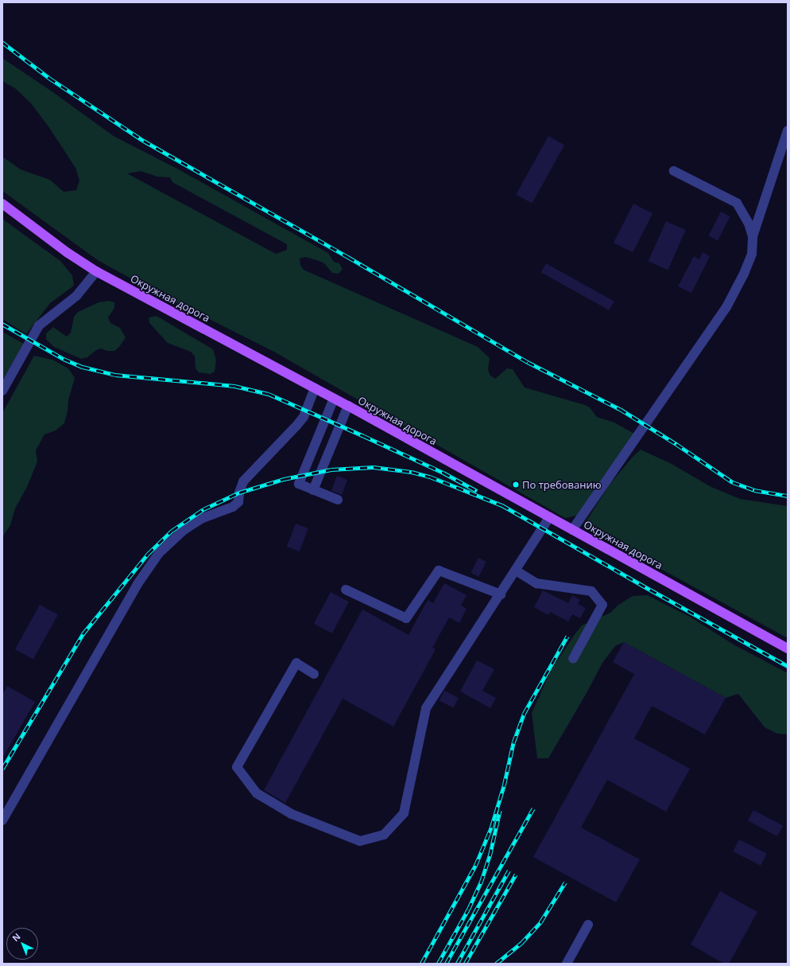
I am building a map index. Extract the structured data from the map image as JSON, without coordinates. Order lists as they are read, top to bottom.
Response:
{
  "streets": {
    "main road": ["Окружная дорога"]
  },
  "places": ["По требованию"],
  "north": "top left"
}
